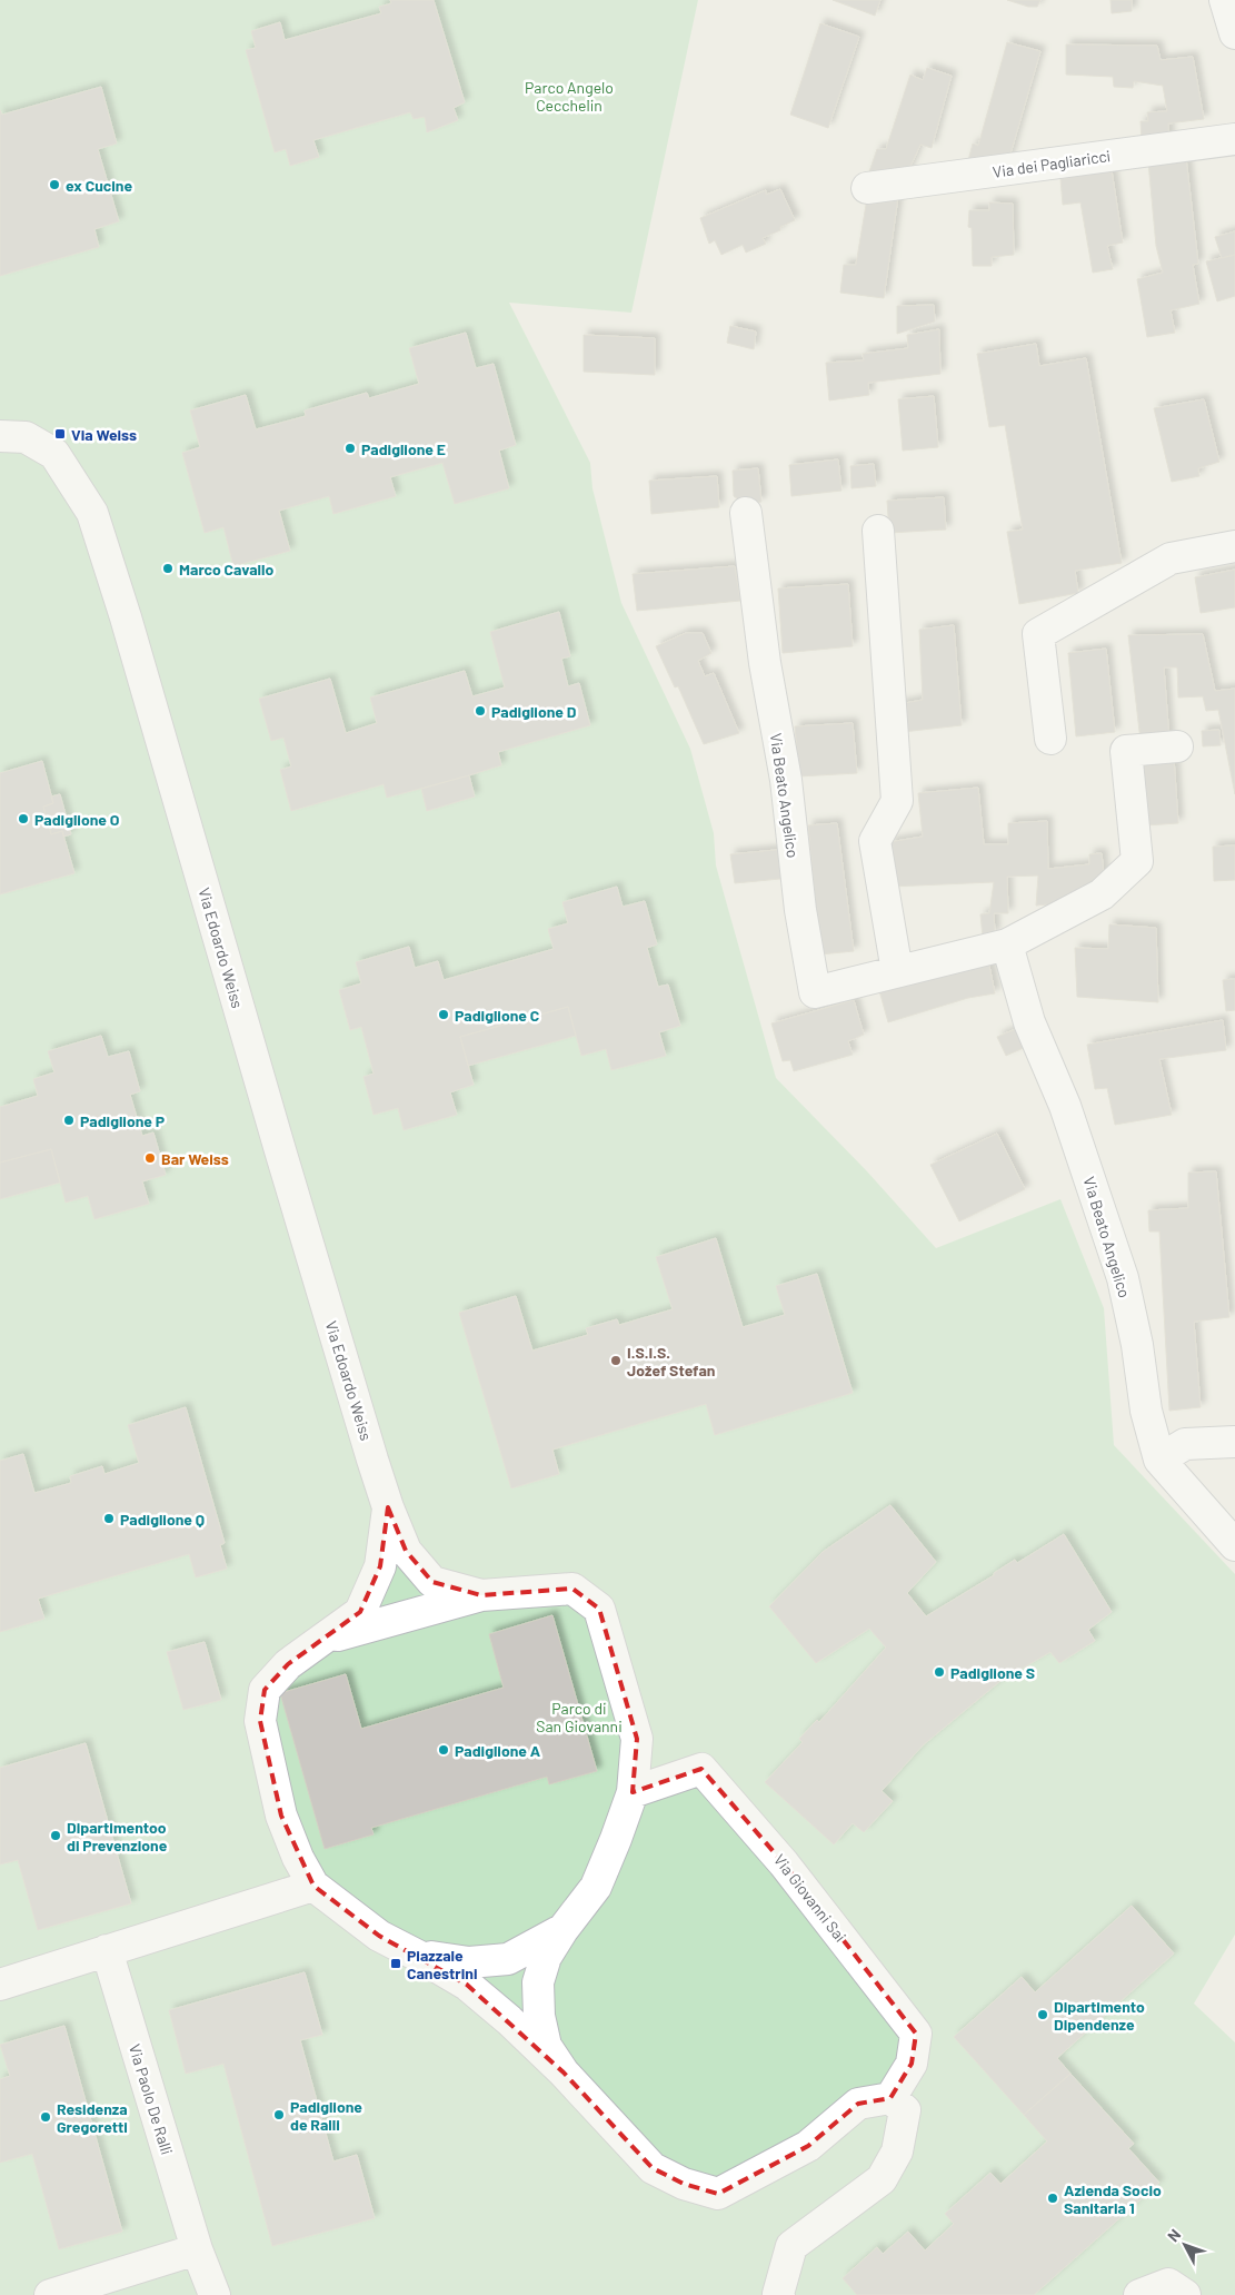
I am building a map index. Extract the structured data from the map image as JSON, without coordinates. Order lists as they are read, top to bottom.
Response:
{
  "streets": {
    "street": [
      "Via dei Pagliaricci",
      "Via Beato Angelico",
      "Via Edoardo Weiss",
      "Via Giovanni Sai",
      "Via Paolo De Ralli"
    ]
  },
  "parks": ["Parco Angelo Cecchelin", "Parco di San Giovanni"],
  "places": {
    "other": [
      "ex Cucine",
      "Padiglione E",
      "Marco Cavallo",
      "Padiglione D",
      "Padiglione O",
      "Padiglione C",
      "Padiglione P",
      "Bar Weiss",
      "I.S.I.S. Jožef Stefan",
      "Padiglione Q",
      "Padiglione S",
      "Padiglione A",
      "Dipartimentoo di Prevenzione",
      "Dipartimento Dipendenze",
      "Padiglione de Ralli",
      "Residenza Gregoretti",
      "Azienda Socio Sanitaria 1"
    ],
    "transit": ["Via Weiss", "Piazzale Canestrini"]
  },
  "north": "top left"
}
